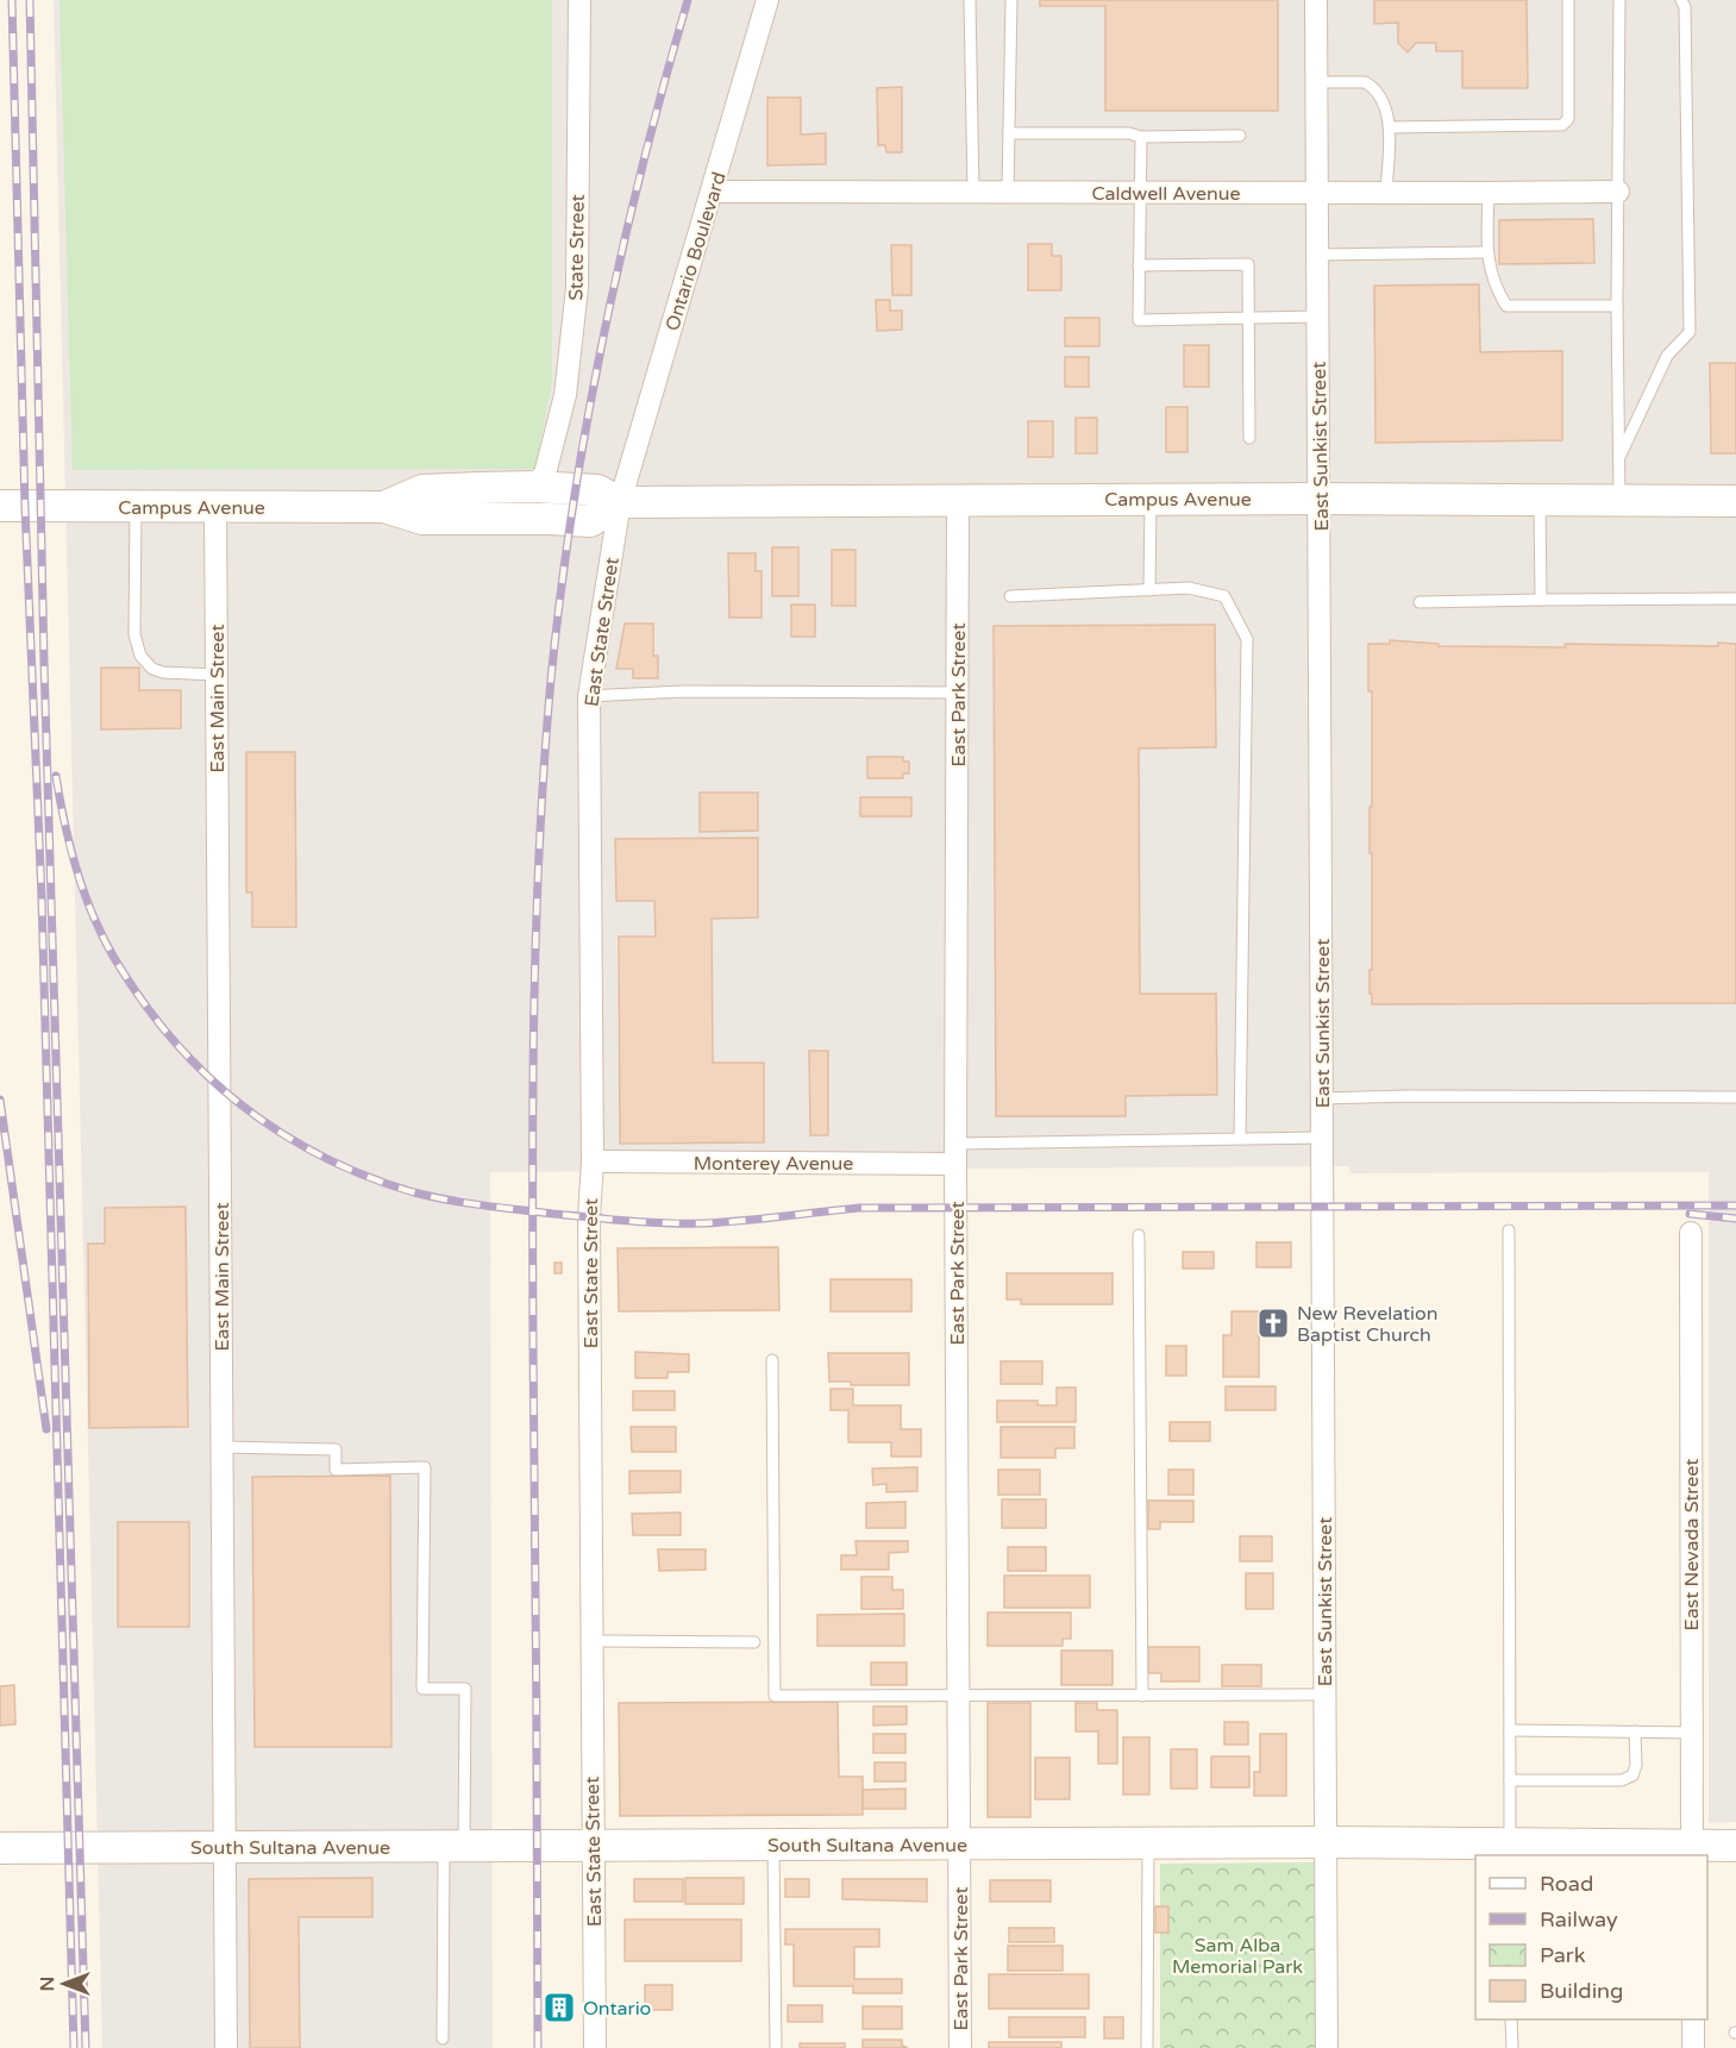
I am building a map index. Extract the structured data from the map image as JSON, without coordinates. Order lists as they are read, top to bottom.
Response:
{
  "streets": {
    "street": [
      "Caldwell Avenue",
      "State Street",
      "Ontario Boulevard",
      "East Sunkist Street",
      "Campus Avenue",
      "East State Street",
      "East Park Street",
      "East Main Street",
      "Monterey Avenue",
      "East Nevada Street",
      "South Sultana Avenue"
    ]
  },
  "crossings": [
    ["Caldwell Avenue", "Ontario Boulevard"],
    ["Caldwell Avenue", "East Sunkist Street"],
    ["State Street", "Campus Avenue"],
    ["Ontario Boulevard", "Campus Avenue"],
    ["Ontario Boulevard", "East State Street"],
    ["East Sunkist Street", "Campus Avenue"],
    ["East Sunkist Street", "South Sultana Avenue"],
    ["Campus Avenue", "East State Street"],
    ["Campus Avenue", "East Park Street"],
    ["Campus Avenue", "East Main Street"],
    ["East State Street", "Monterey Avenue"],
    ["East State Street", "South Sultana Avenue"],
    ["East Park Street", "Monterey Avenue"],
    ["East Park Street", "South Sultana Avenue"],
    ["East Main Street", "South Sultana Avenue"],
    ["East Nevada Street", "South Sultana Avenue"]
  ],
  "parks": ["Sam Alba Memorial Park"],
  "places": {
    "church": ["New Revelation Baptist Church"],
    "building": ["Ontario"]
  },
  "legend": [
    "Road",
    "Railway",
    "Park",
    "Building"
  ],
  "north": "left"
}
